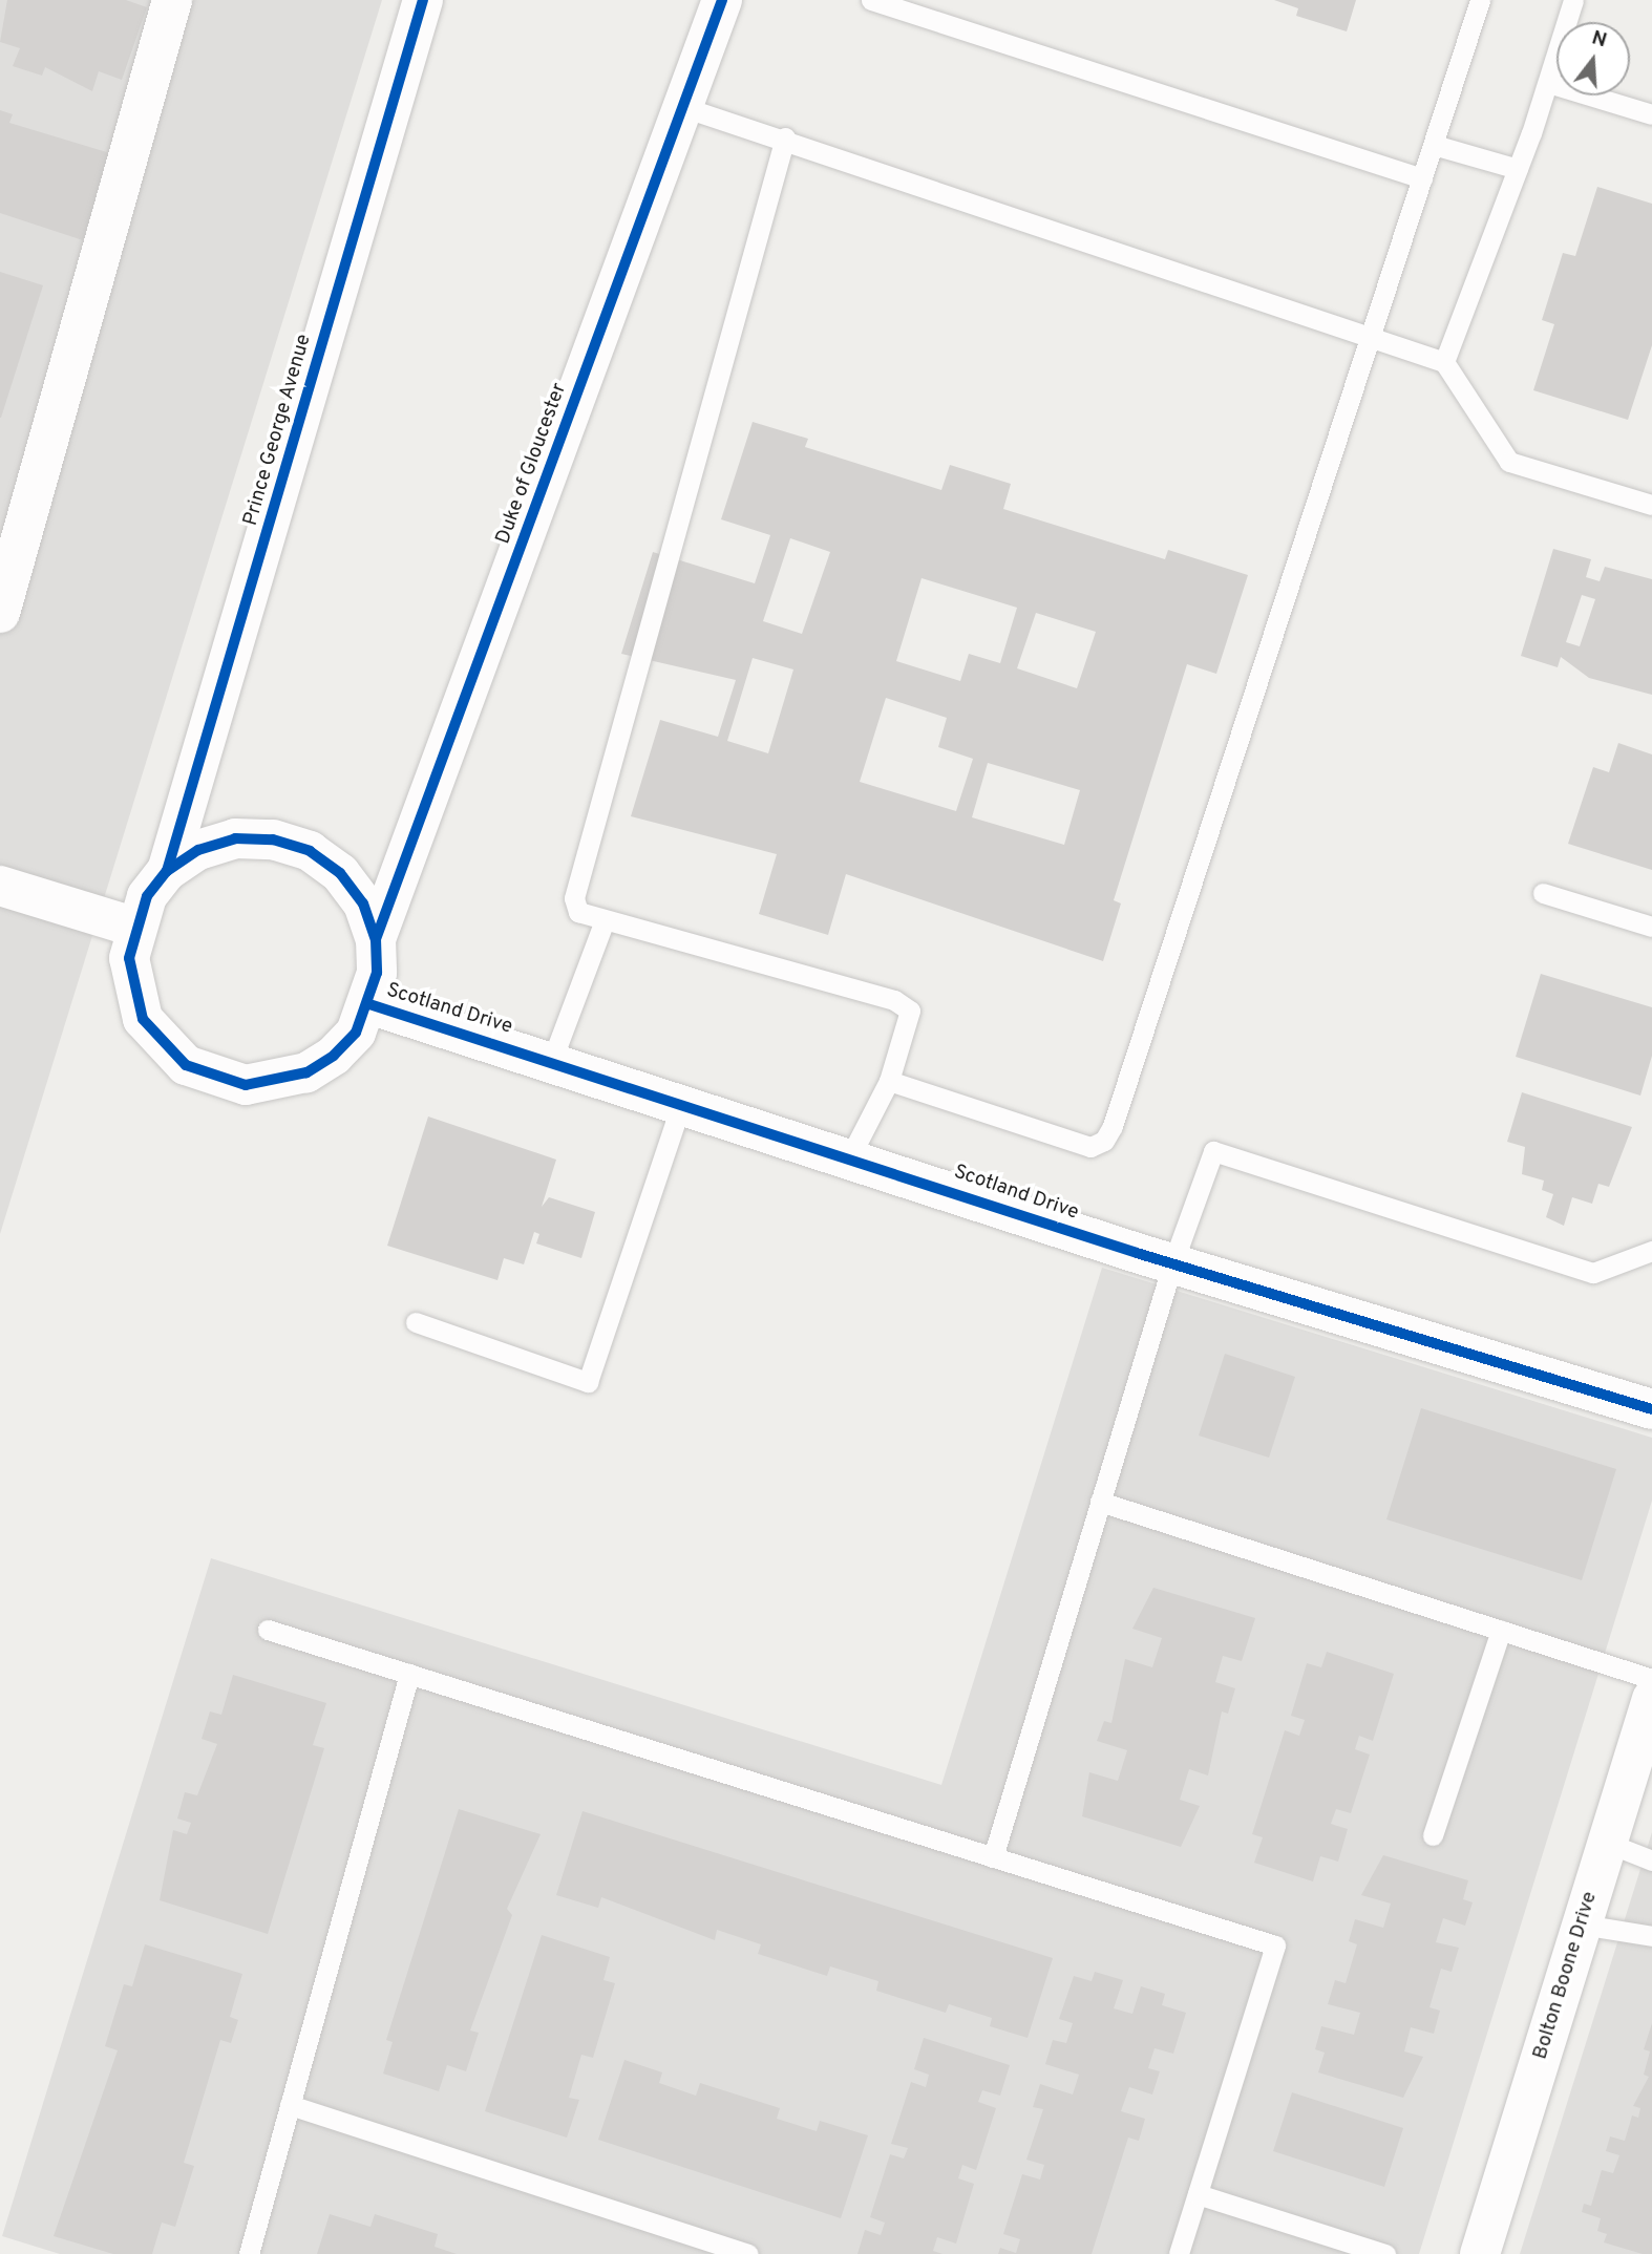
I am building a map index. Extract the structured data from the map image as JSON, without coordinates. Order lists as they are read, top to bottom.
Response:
{
  "streets": {
    "street": [
      "Prince George Avenue",
      "Duke of Gloucester",
      "Scotland Drive",
      "Bolton Boone Drive"
    ]
  },
  "crossings": [
    ["Prince George Avenue", "Duke of Gloucester"],
    ["Prince George Avenue", "Scotland Drive"],
    ["Duke of Gloucester", "Scotland Drive"]
  ],
  "north": "top"
}
